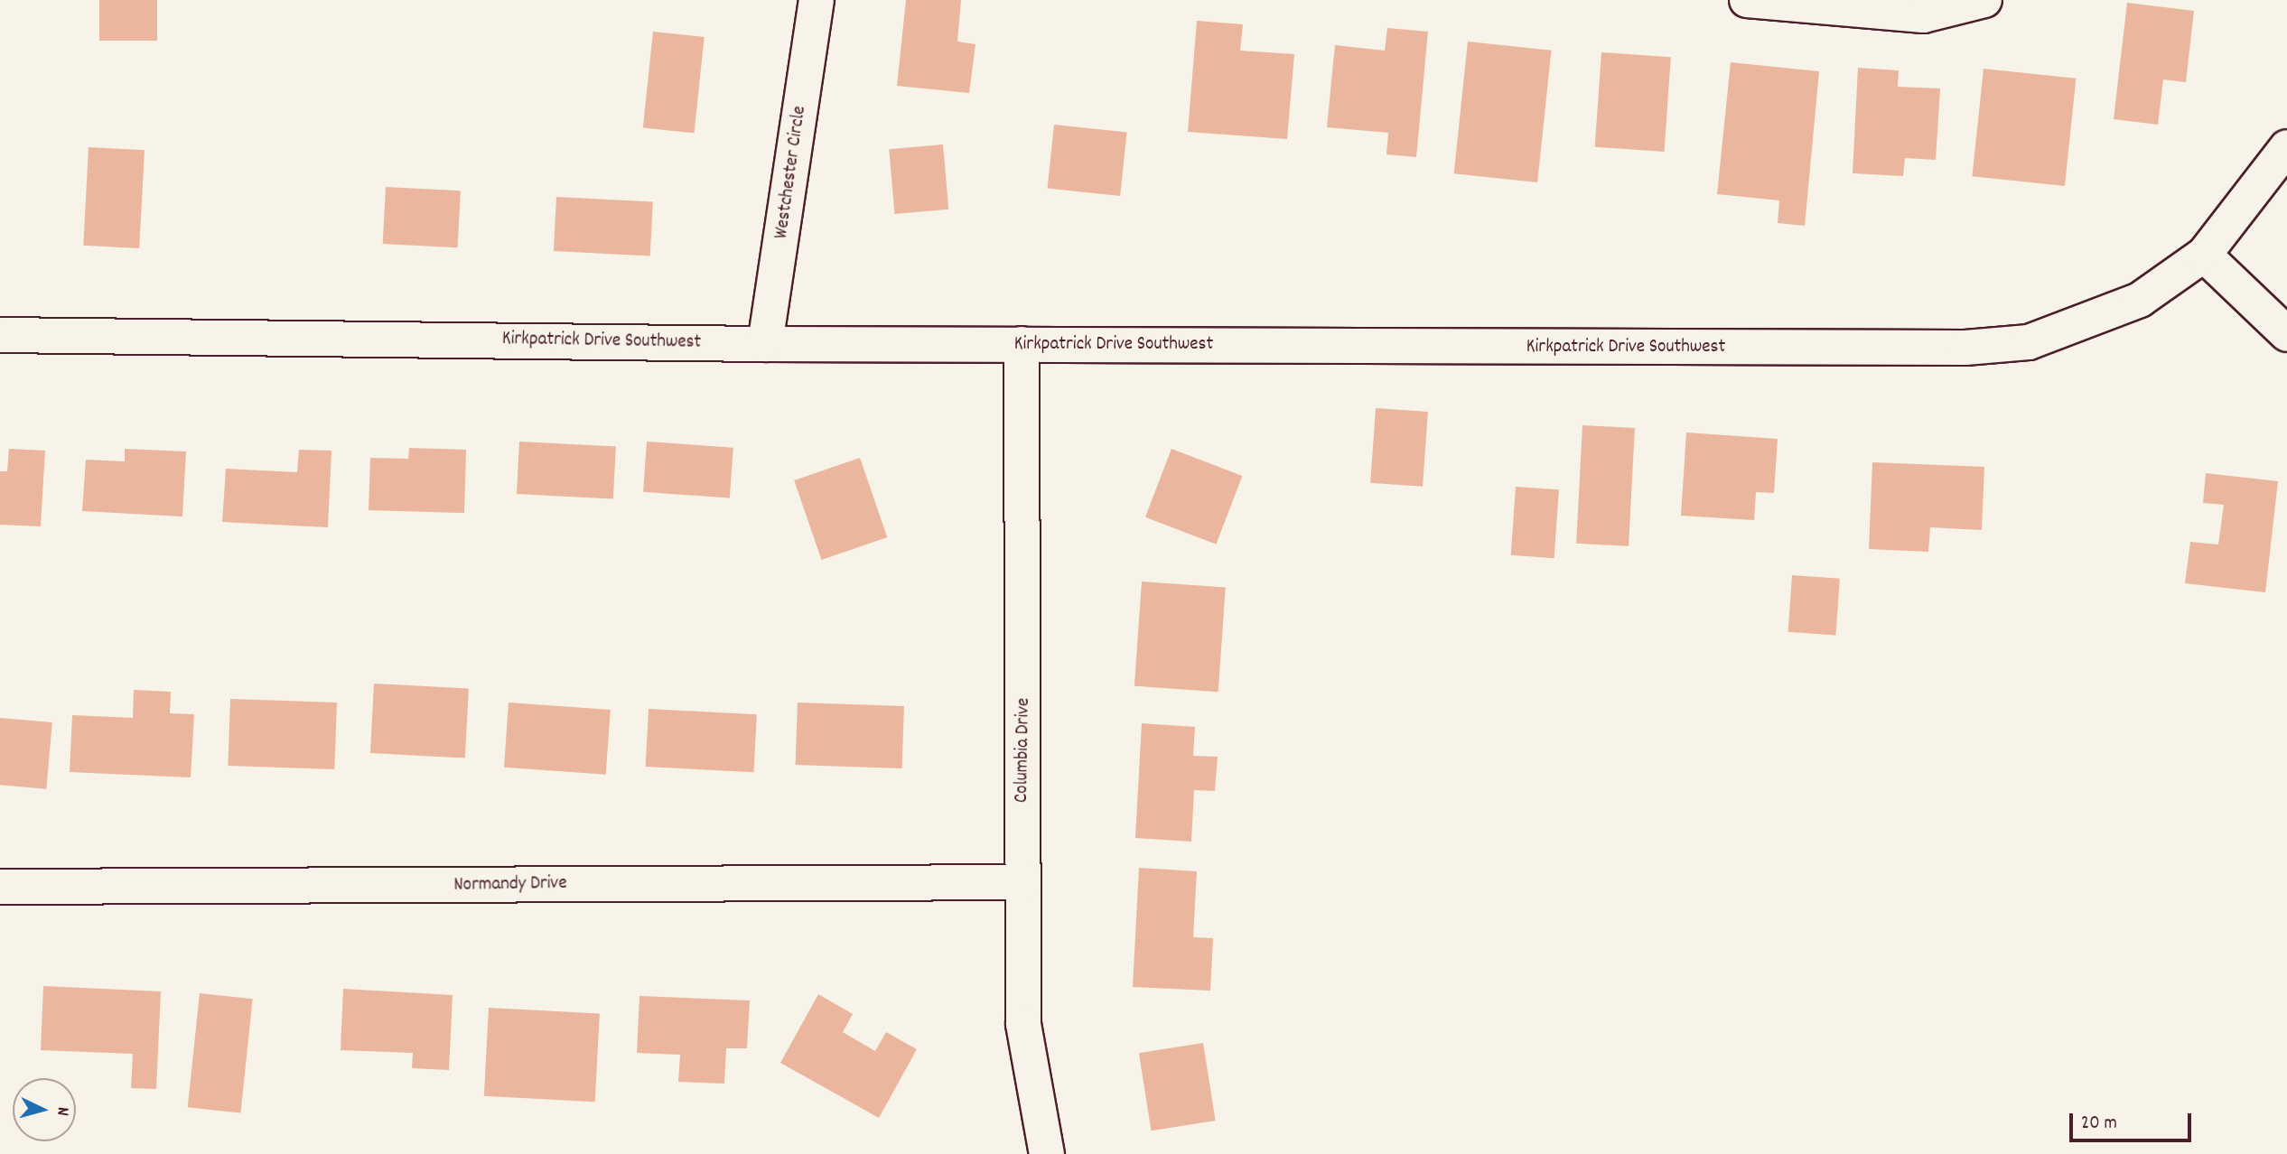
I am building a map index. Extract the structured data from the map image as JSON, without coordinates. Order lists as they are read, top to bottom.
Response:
{
  "streets": {
    "street": [
      "Westchester Circle",
      "Kirkpatrick Drive Southwest",
      "Columbia Drive",
      "Normandy Drive"
    ]
  },
  "crossings": [
    ["Westchester Circle", "Kirkpatrick Drive Southwest"],
    ["Kirkpatrick Drive Southwest", "Columbia Drive"],
    ["Columbia Drive", "Normandy Drive"]
  ],
  "scale_bar": "20 m",
  "north": "right"
}
